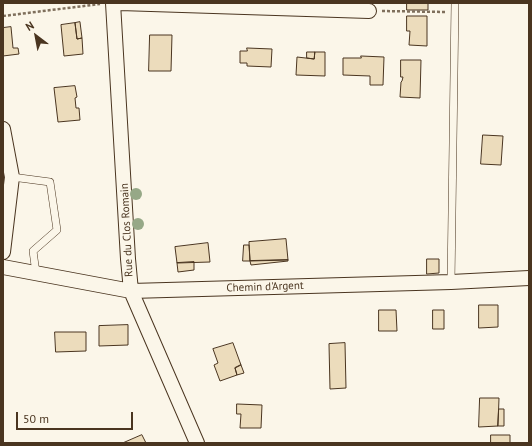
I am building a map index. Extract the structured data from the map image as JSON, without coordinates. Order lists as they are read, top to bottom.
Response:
{
  "streets": {
    "street": ["Rue du Clos Romain", "Chemin d'Argent"]
  },
  "crossings": [
    ["Rue du Clos Romain", "Chemin d'Argent"]
  ],
  "scale_bar": "50 m",
  "north": "top left"
}
